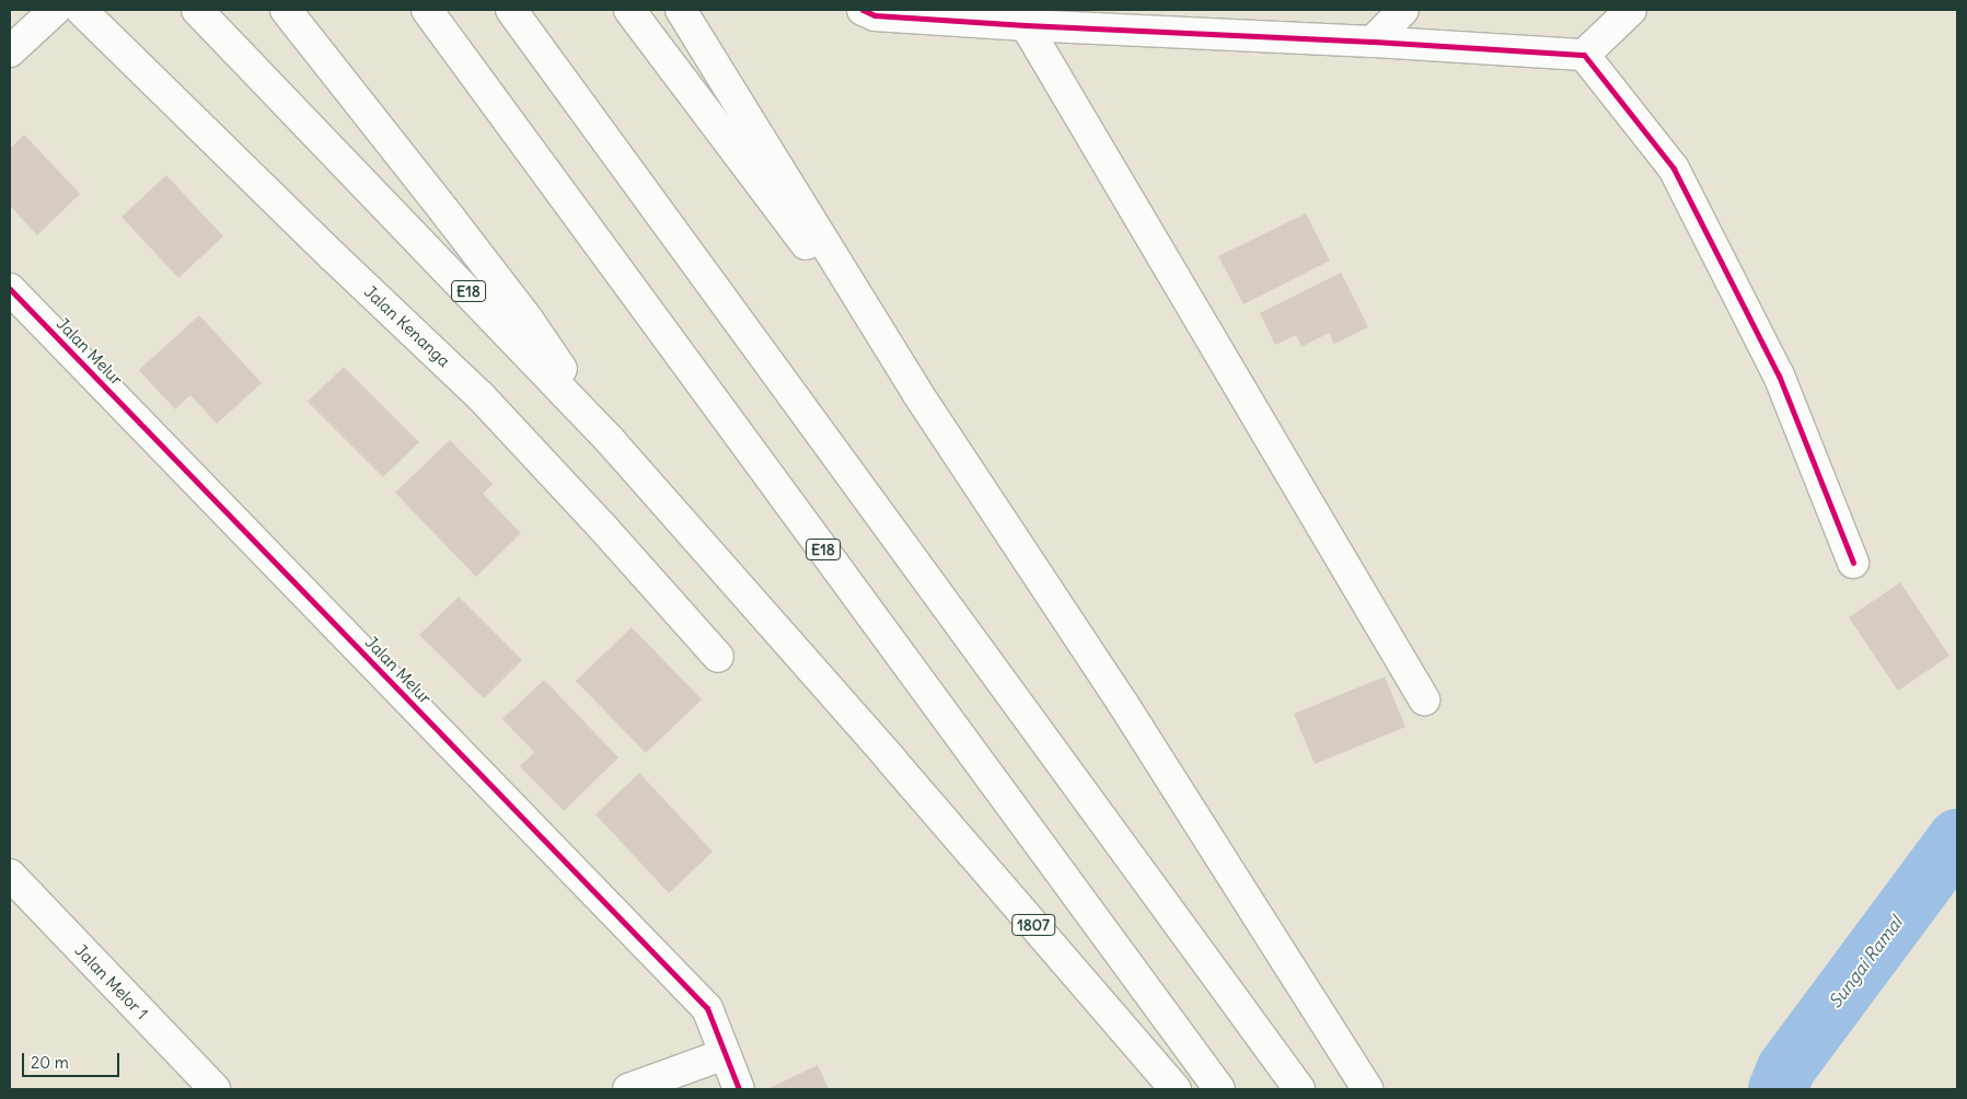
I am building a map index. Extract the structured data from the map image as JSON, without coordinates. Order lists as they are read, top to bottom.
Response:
{
  "streets": {
    "main road": [
      "E18",
      "Jalan Kenanga",
      "Jalan Melur",
      "1807",
      "Jalan Melor 1"
    ]
  },
  "crossings": [
    ["E18", "1807"]
  ],
  "water": ["Sungai Ramal"],
  "scale_bar": "20 m"
}
